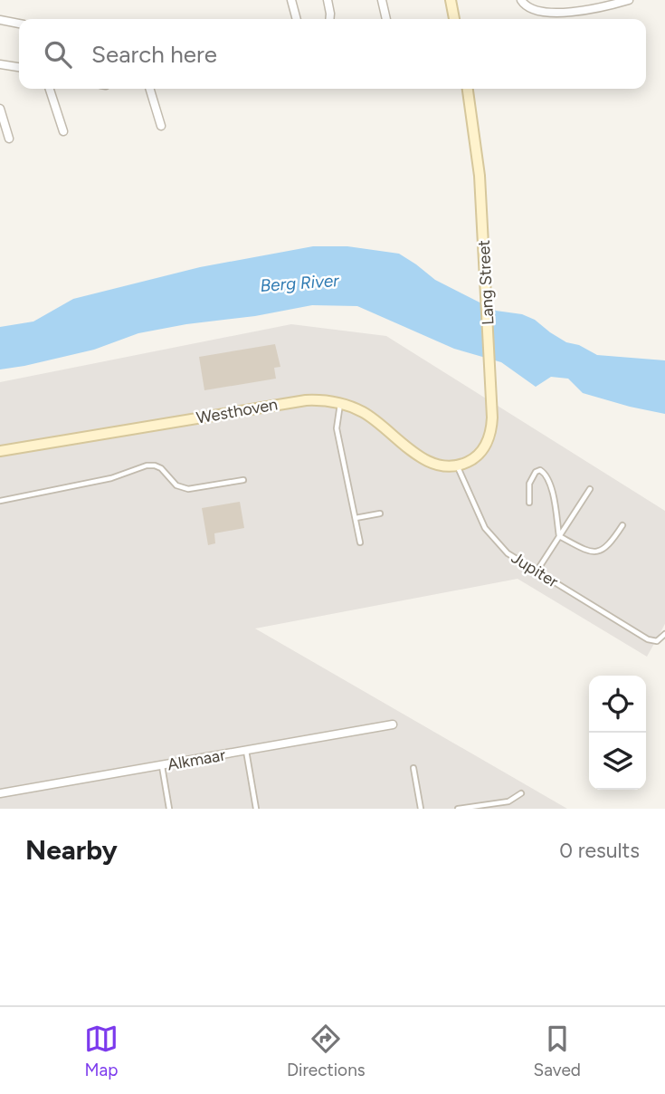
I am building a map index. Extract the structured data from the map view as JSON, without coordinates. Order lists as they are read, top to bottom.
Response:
{
  "streets": {
    "street": ["Lang Street", "Westhoven", "Alkmaar"],
    "lane": ["Jupiter"]
  },
  "crossings": [
    ["Lang Street", "Westhoven"],
    ["Lang Street", "Jupiter"],
    ["Westhoven", "Jupiter"]
  ],
  "water": ["Berg River"],
  "page": {
    "search": "Search here",
    "heading": ["Nearby", "0 results"],
    "nav": ["Map", "Directions", "Saved"]
  }
}
